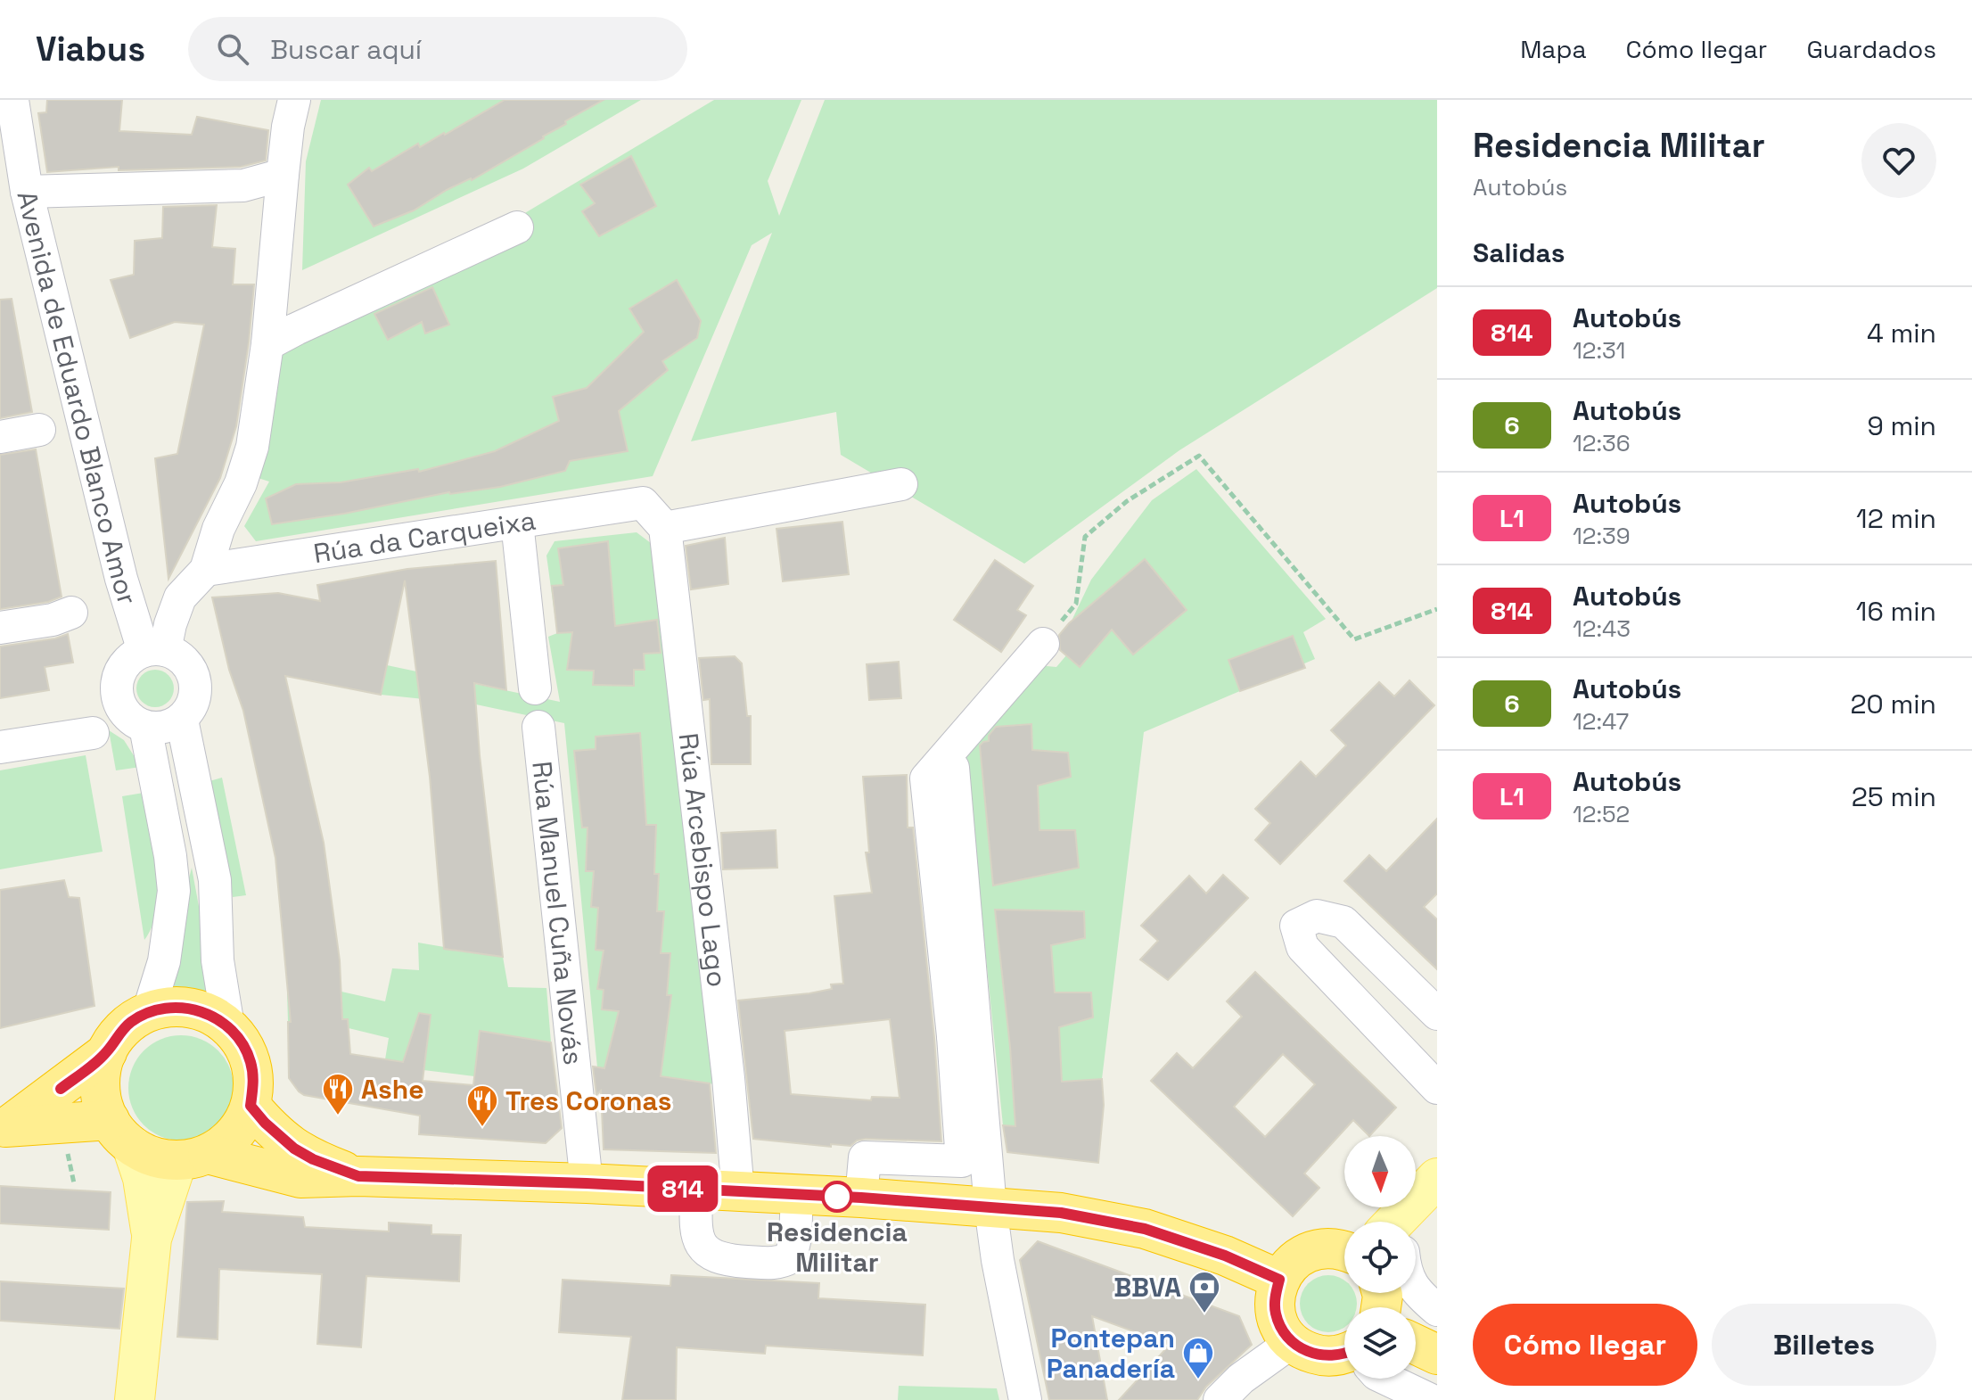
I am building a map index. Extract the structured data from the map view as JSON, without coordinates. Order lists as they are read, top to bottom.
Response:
{
  "streets": {
    "street": [
      "Avenida de Eduardo Blanco Amor",
      "Rúa da Carqueixa",
      "Rúa Arcebispo Lago",
      "Rúa Manuel Cuña Novás"
    ]
  },
  "crossings": [
    ["Rúa da Carqueixa", "Rúa Arcebispo Lago"]
  ],
  "places": {
    "restaurant": ["Ashe", "Tres Coronas"],
    "other": ["Residencia Militar"],
    "bank": ["BBVA"],
    "shop": ["Pontepan Panadería"]
  },
  "lines": ["bus line 814"],
  "north": "bottom",
  "page": {
    "header": "Viabus",
    "search": "Buscar aquí",
    "nav": ["Mapa", "Cómo llegar", "Guardados"],
    "on_map": "814",
    "heading": [
      ["Residencia Militar", "Autobús"],
      "Salidas"
    ],
    "list": [
      {
        "mark": "814",
        "name": "Autobús",
        "note": "12:31",
        "value": "4 min"
      },
      {
        "mark": "6",
        "name": "Autobús",
        "note": "12:36",
        "value": "9 min"
      },
      {
        "mark": "L1",
        "name": "Autobús",
        "note": "12:39",
        "value": "12 min"
      },
      {
        "mark": "814",
        "name": "Autobús",
        "note": "12:43",
        "value": "16 min"
      },
      {
        "mark": "6",
        "name": "Autobús",
        "note": "12:47",
        "value": "20 min"
      },
      {
        "mark": "L1",
        "name": "Autobús",
        "note": "12:52",
        "value": "25 min"
      }
    ],
    "buttons": ["Cómo llegar", "Billetes"]
  }
}
